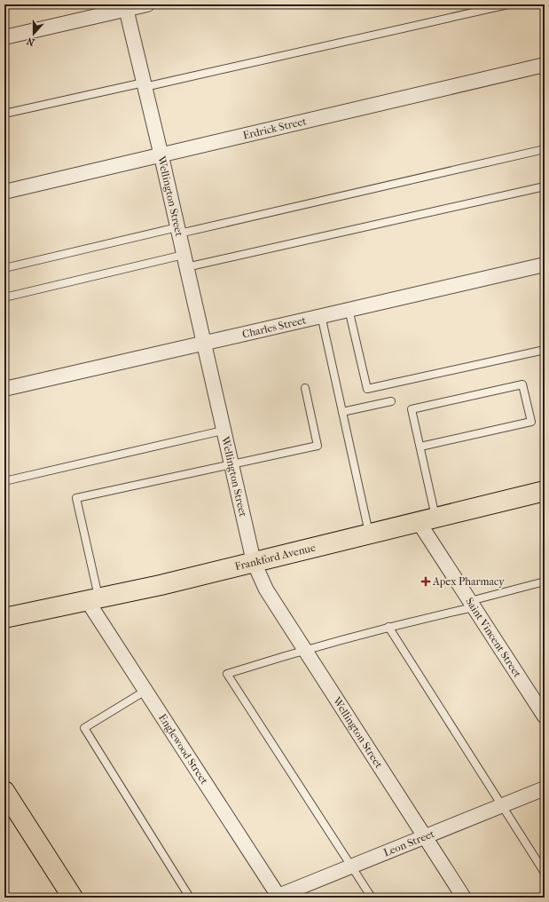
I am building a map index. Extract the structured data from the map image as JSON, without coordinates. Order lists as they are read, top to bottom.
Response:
{
  "streets": {
    "main road": ["Frankford Avenue"],
    "street": [
      "Erdrick Street",
      "Wellington Street",
      "Charles Street",
      "Saint Vincent Street",
      "Englewood Street",
      "Leon Street"
    ]
  },
  "crossings": [
    ["Erdrick Street", "Wellington Street"],
    ["Wellington Street", "Charles Street"],
    ["Wellington Street", "Frankford Avenue"],
    ["Wellington Street", "Leon Street"],
    ["Frankford Avenue", "Saint Vincent Street"],
    ["Frankford Avenue", "Englewood Street"],
    ["Englewood Street", "Leon Street"]
  ],
  "places": {
    "health": ["Apex Pharmacy"]
  },
  "north": "bottom"
}
